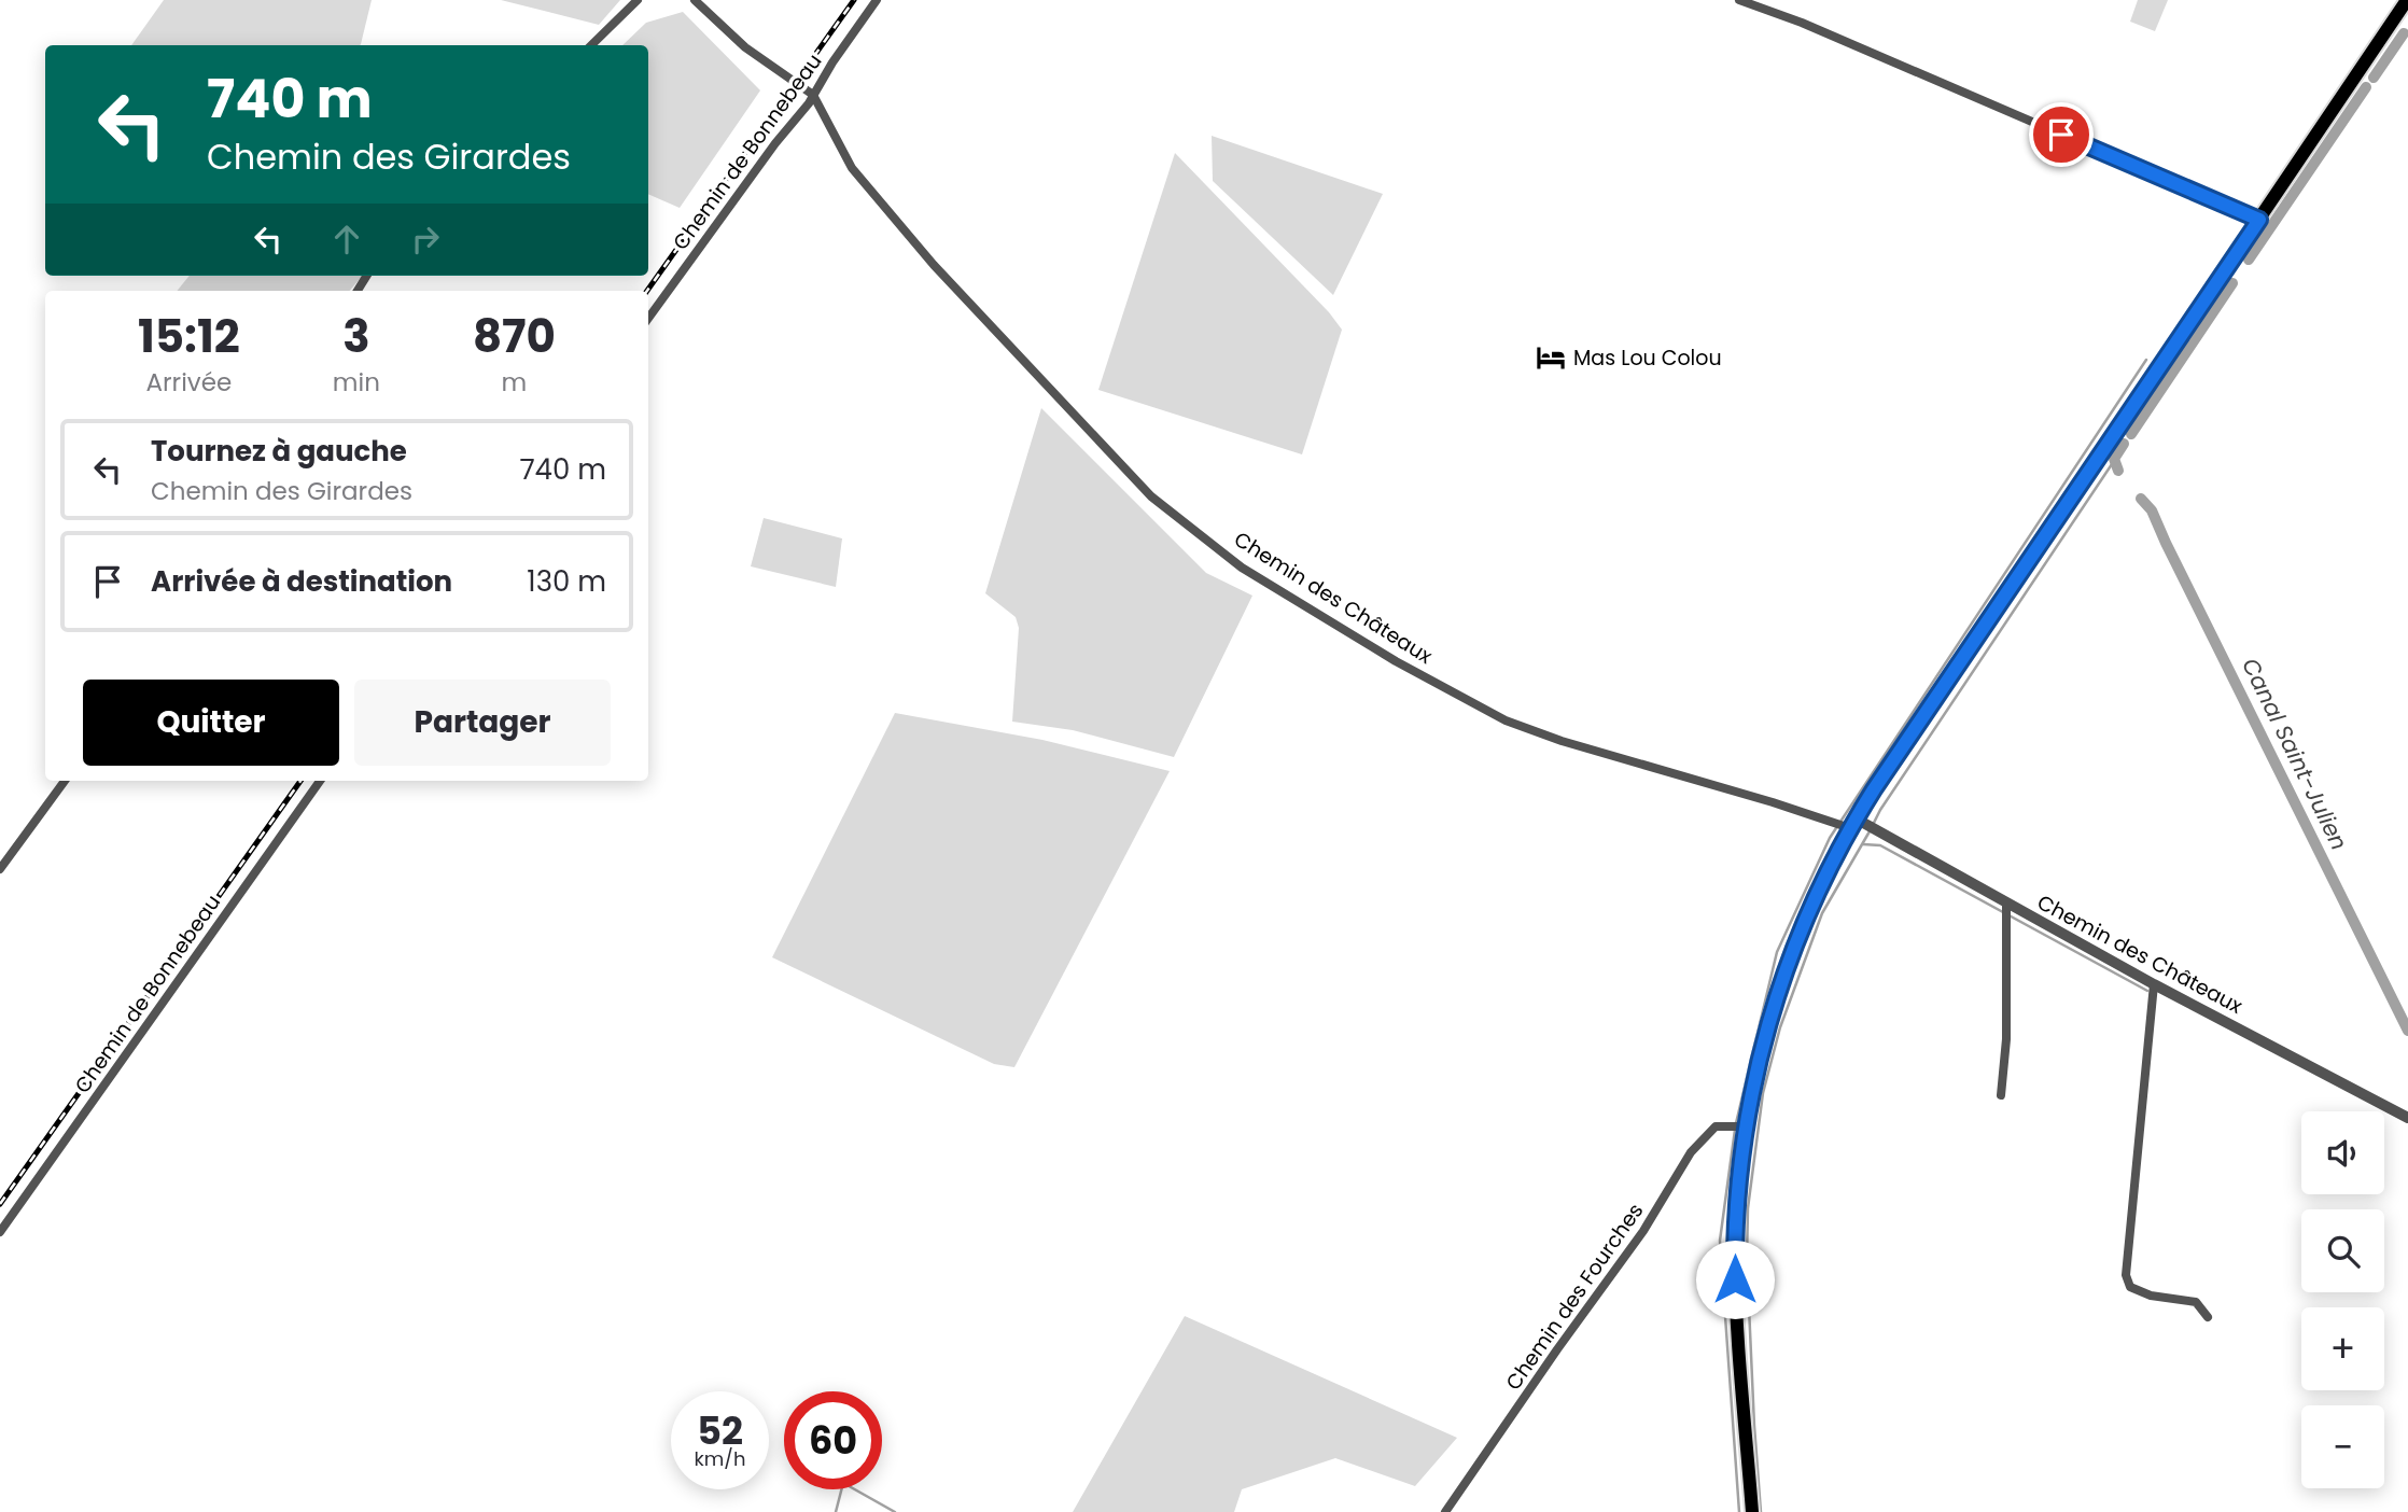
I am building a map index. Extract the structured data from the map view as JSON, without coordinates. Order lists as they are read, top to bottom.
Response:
{
  "streets": {
    "street": ["Chemin de Bonnebeau", "Chemin des Châteaux", "Chemin des Fourches"]
  },
  "crossings": [
    ["Chemin de Bonnebeau", "Chemin des Châteaux"]
  ],
  "water": ["Canal Saint-Julien"],
  "places": {
    "hotel": ["Mas Lou Colou"]
  },
  "page": {
    "turn": ["740 m", "Chemin des Girardes"],
    "eta": [
      "15:12",
      "Arrivée",
      "3",
      "min",
      "870",
      "m"
    ],
    "list": [
      {
        "name": "Tournez à gauche",
        "note": "Chemin des Girardes",
        "value": "740 m"
      },
      {
        "name": "Arrivée à destination",
        "value": "130 m"
      }
    ],
    "buttons": ["Quitter", "Partager"],
    "map_buttons": ["+", "−"],
    "speed": "52 km/h",
    "limit": "60"
  }
}
